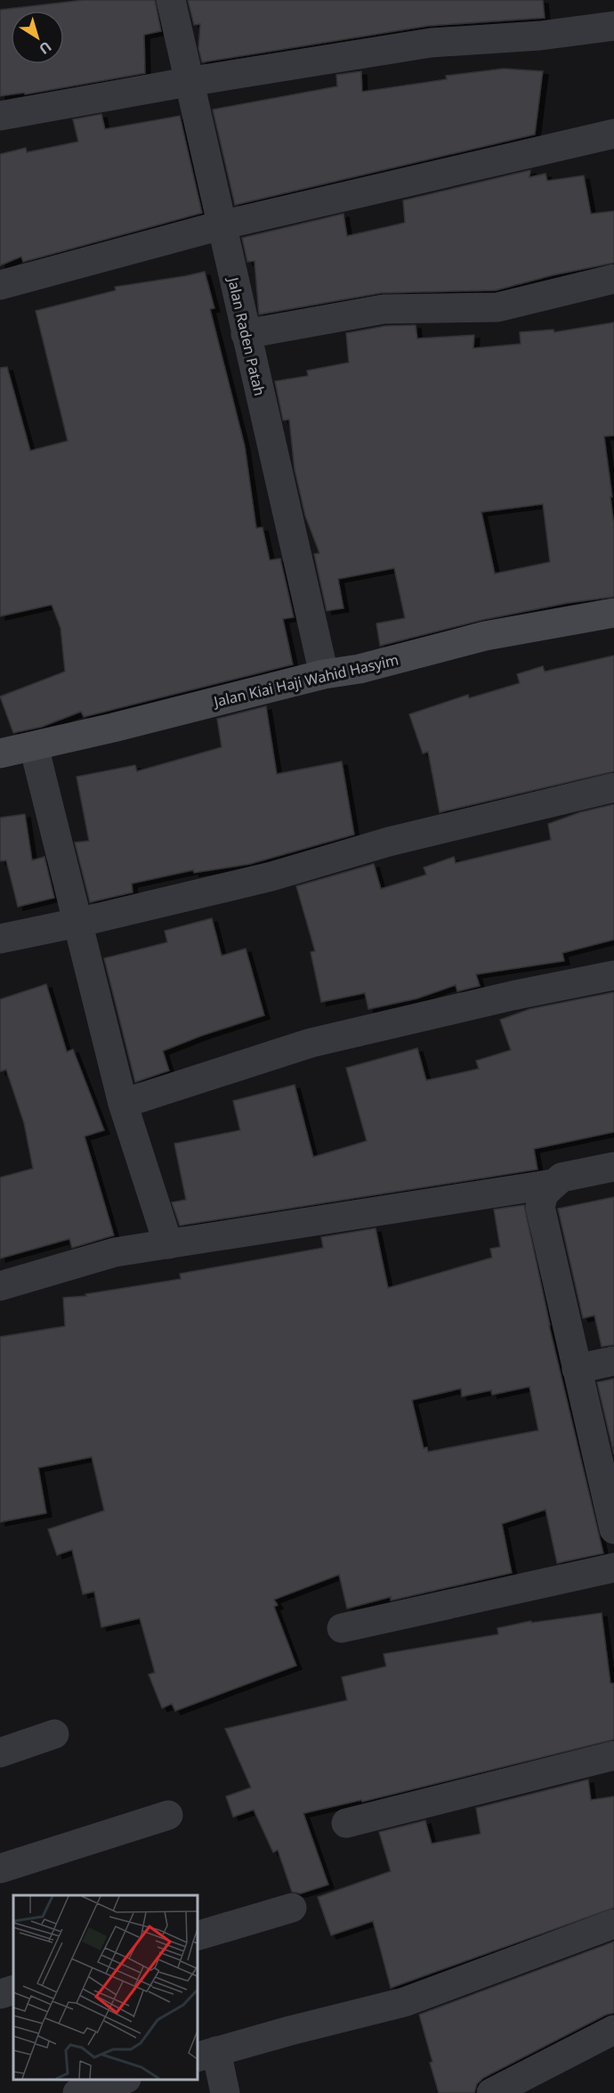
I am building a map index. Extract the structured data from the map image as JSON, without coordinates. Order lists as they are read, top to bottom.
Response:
{
  "streets": {
    "street": ["Jalan Raden Patah", "Jalan Kiai Haji Wahid Hasyim"]
  },
  "crossings": [
    ["Jalan Raden Patah", "Jalan Kiai Haji Wahid Hasyim"]
  ],
  "north": "bottom right"
}
